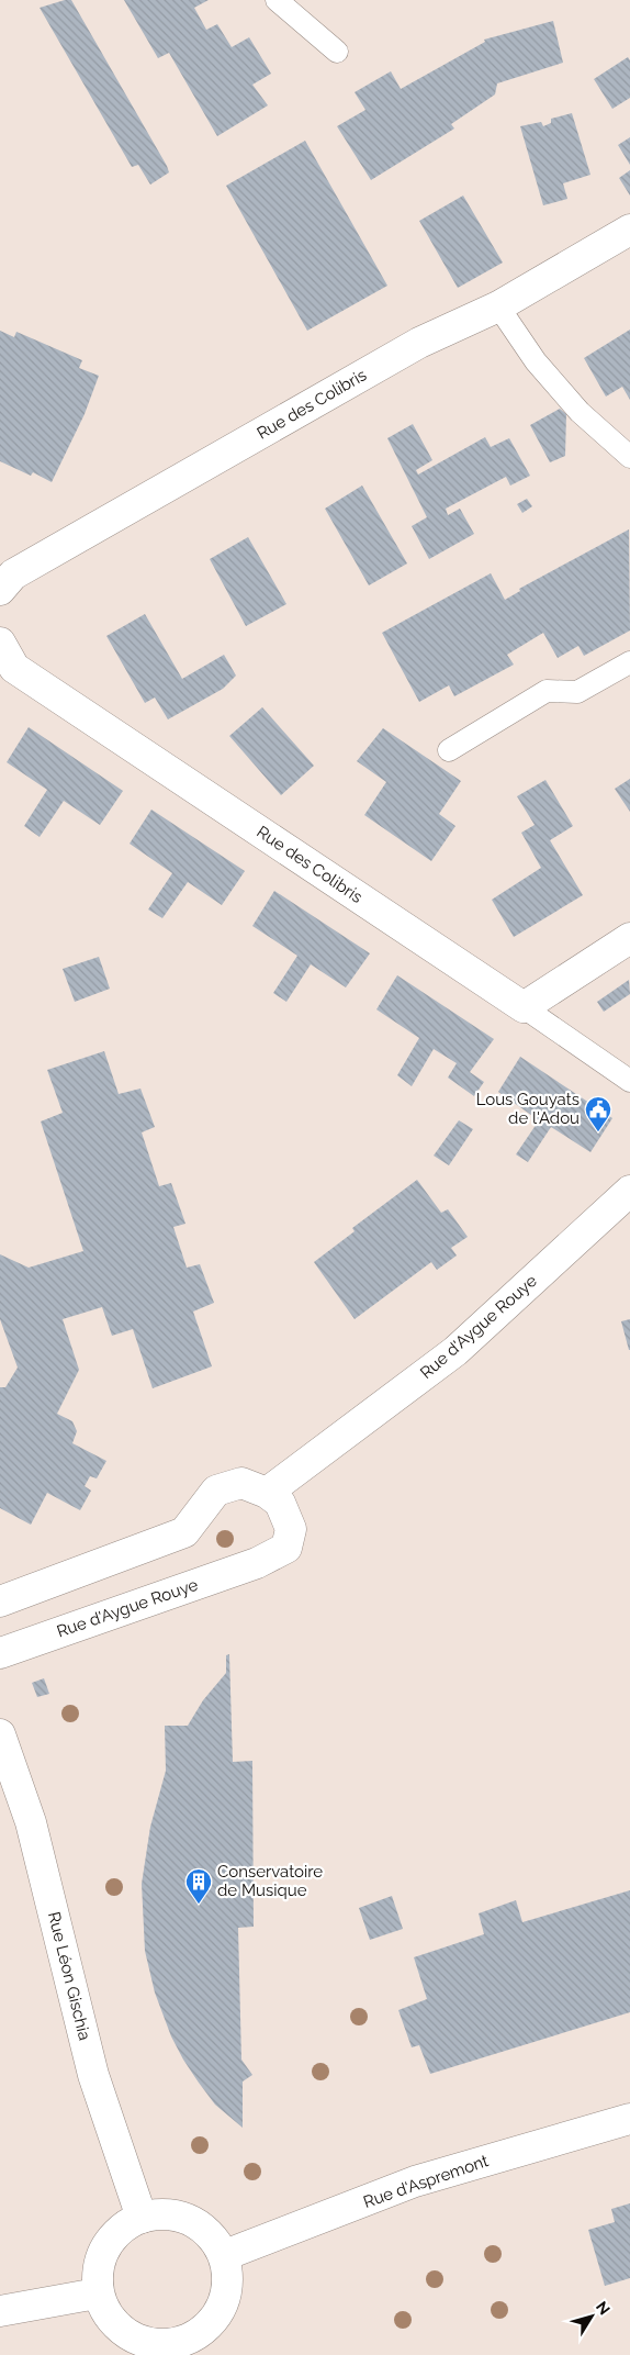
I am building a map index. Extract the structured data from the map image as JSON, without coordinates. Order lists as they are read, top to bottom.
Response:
{
  "streets": {
    "street": [
      "Rue des Colibris",
      "Rue d'Aygue Rouye",
      "Rue Léon Gischia",
      "Rue d'Aspremont"
    ]
  },
  "crossings": [
    ["Rue Léon Gischia", "Rue d'Aspremont"]
  ],
  "places": {
    "public building": ["Lous Gouyats de l'Adou"],
    "building": ["Conservatoire de Musique"]
  },
  "north": "top right"
}
